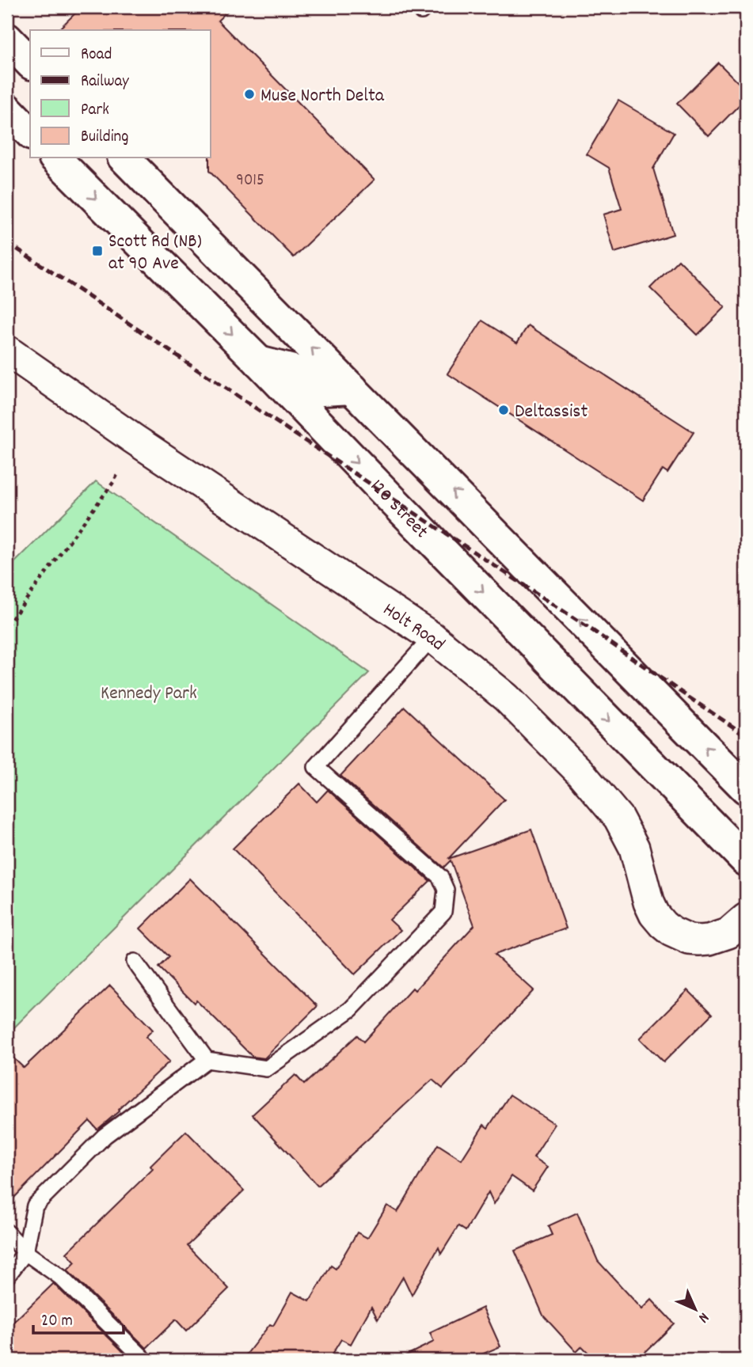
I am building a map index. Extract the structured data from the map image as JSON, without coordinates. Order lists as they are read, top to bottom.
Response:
{
  "streets": {
    "main road": ["120 Street"],
    "street": ["Holt Road"]
  },
  "parks": ["Kennedy Park"],
  "places": {
    "other": ["Muse North Delta", "Deltassist"],
    "transit": ["Scott Rd (NB) at 90 Ave"]
  },
  "house_numbers": ["9015"],
  "legend": [
    "Road",
    "Railway",
    "Park",
    "Building"
  ],
  "scale_bar": "20 m",
  "north": "bottom right"
}
